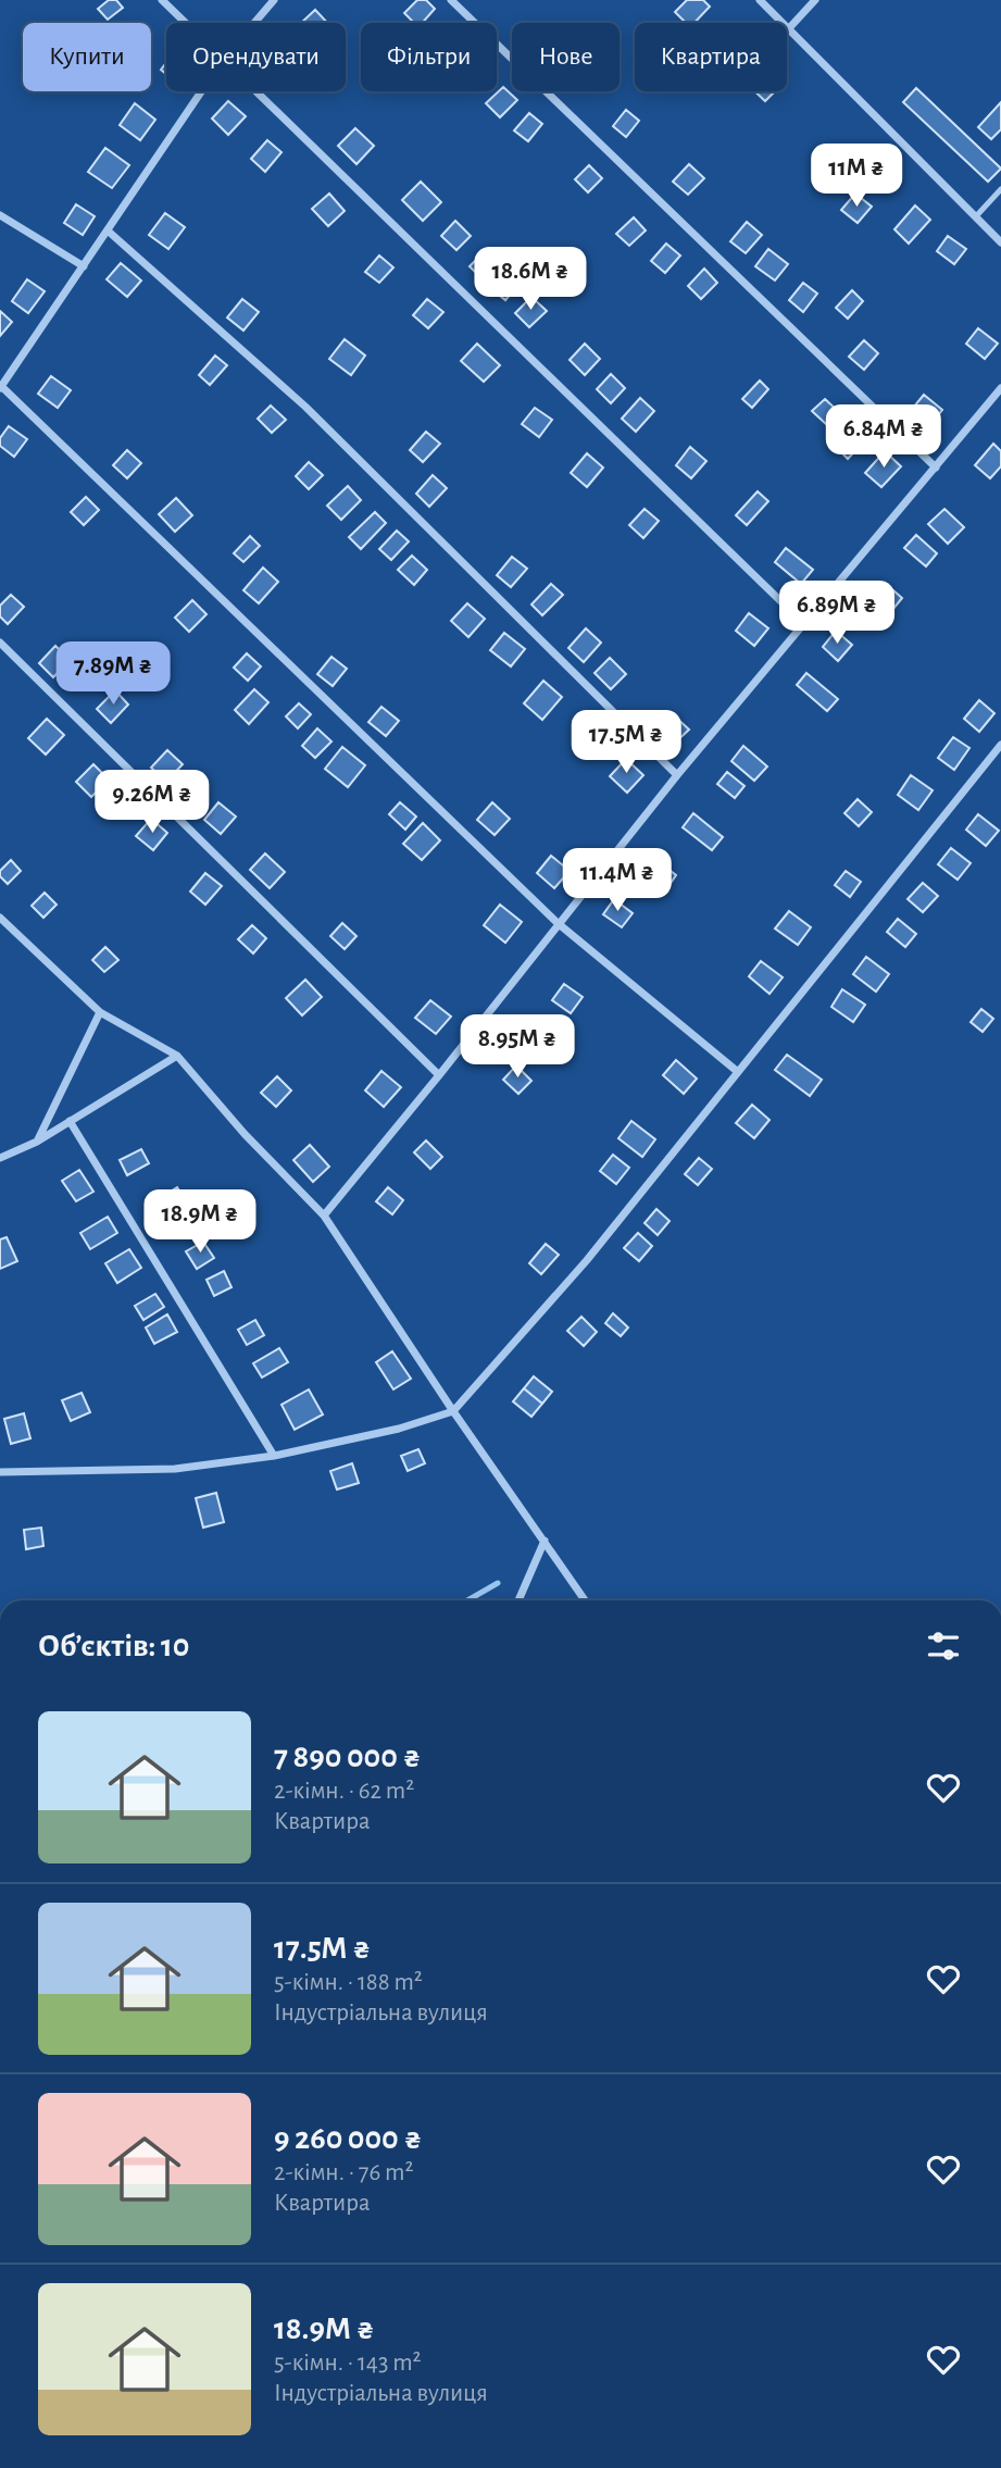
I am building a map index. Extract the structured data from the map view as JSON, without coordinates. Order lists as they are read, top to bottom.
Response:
{
  "page": {
    "chip": [
      "Купити",
      "Орендувати",
      "Фільтри",
      "Нове",
      "Квартира"
    ],
    "price": [
      "11M ₴",
      "18.6M ₴",
      "6.84M ₴",
      "6.89M ₴",
      "7.89M ₴",
      "17.5M ₴",
      "9.26M ₴",
      "11.4M ₴",
      "8.95M ₴",
      "18.9M ₴"
    ],
    "heading": "Об’єктів: 10",
    "list": [
      {
        "name": "7 890 000 ₴",
        "note": "2-кімн. · 62 m² · Квартира"
      },
      {
        "name": "17.5M ₴",
        "note": "5-кімн. · 188 m² · Індустріальна вулиця"
      },
      {
        "name": "9 260 000 ₴",
        "note": "2-кімн. · 76 m² · Квартира"
      },
      {
        "name": "18.9M ₴",
        "note": "5-кімн. · 143 m² · Індустріальна вулиця"
      }
    ]
  }
}
